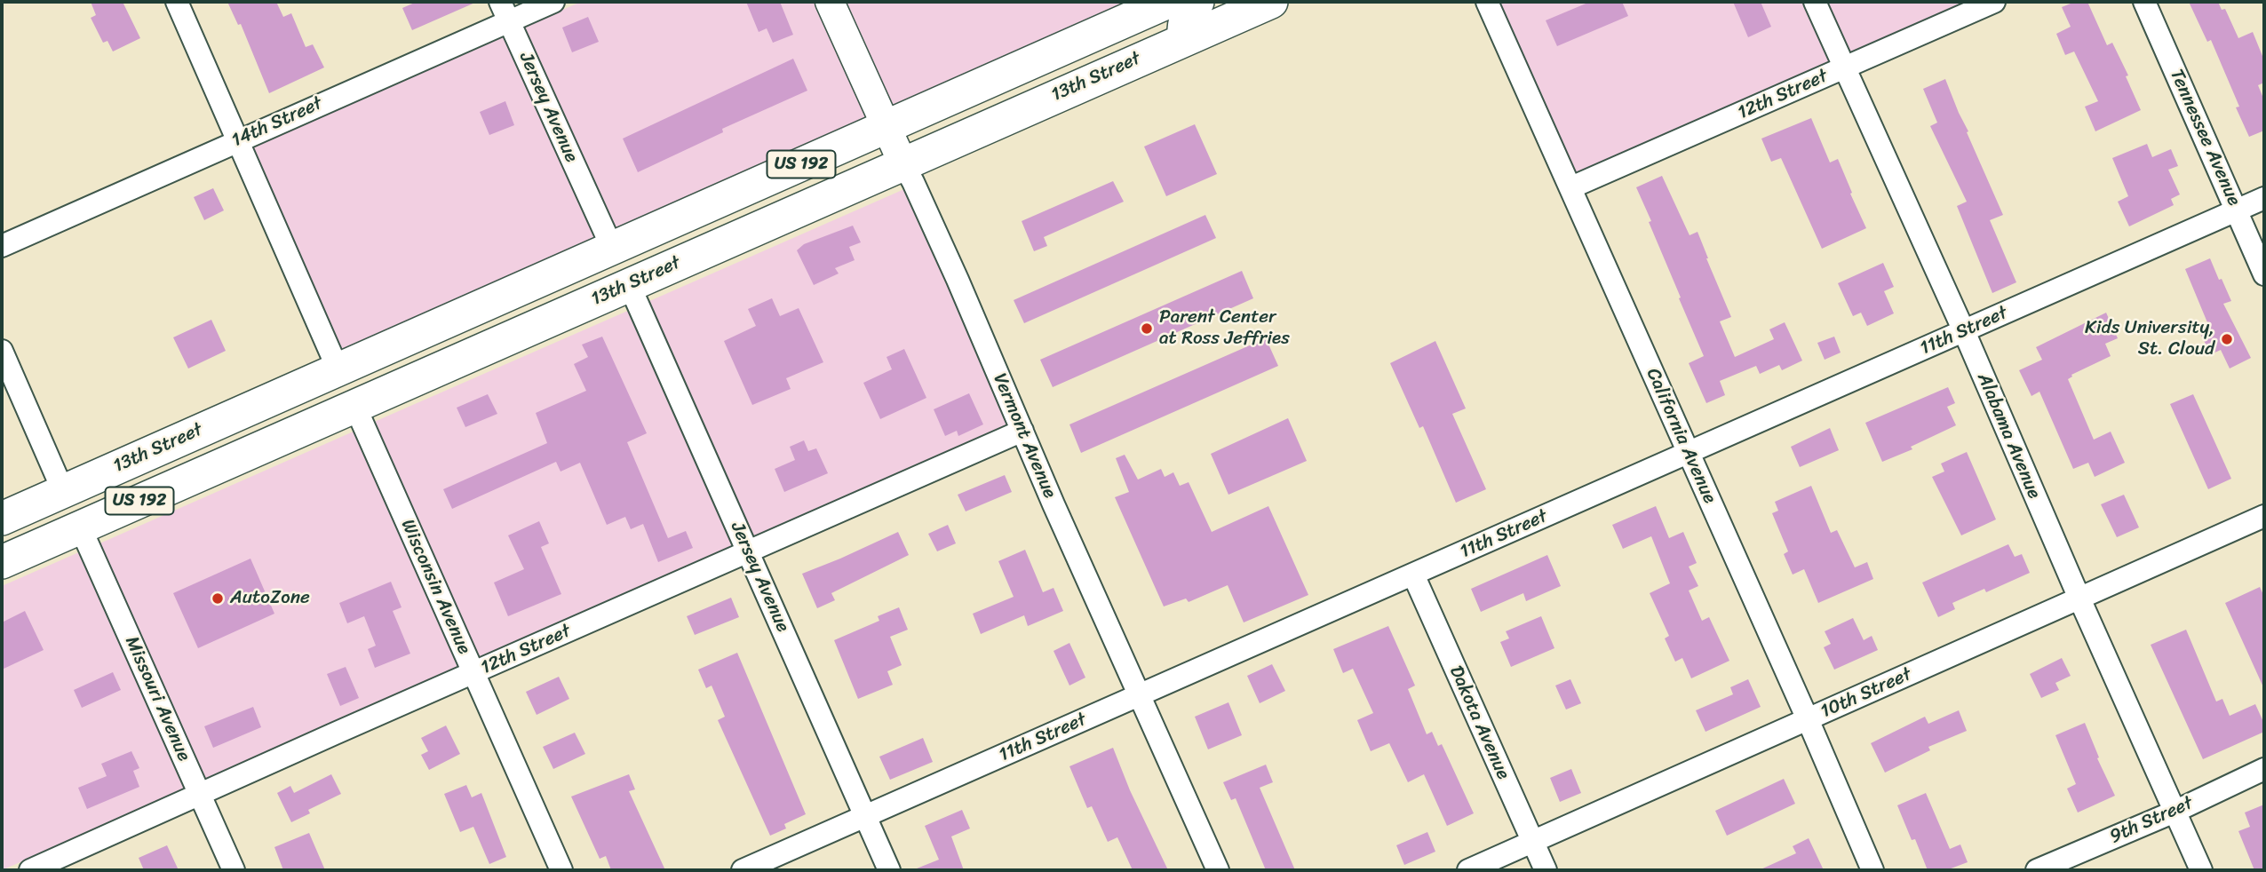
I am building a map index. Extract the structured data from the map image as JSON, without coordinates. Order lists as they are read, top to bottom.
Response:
{
  "streets": {
    "highway": ["13th Street", "US 192"],
    "main road": ["Vermont Avenue"],
    "street": [
      "12th Street",
      "Jersey Avenue",
      "14th Street",
      "Tennessee Avenue",
      "11th Street",
      "California Avenue",
      "Alabama Avenue",
      "Wisconsin Avenue",
      "10th Street",
      "Missouri Avenue",
      "Dakota Avenue",
      "9th Street"
    ]
  },
  "crossings": [
    ["13th Street", "Jersey Avenue"],
    ["13th Street", "Vermont Avenue"],
    ["13th Street", "Wisconsin Avenue"],
    ["13th Street", "Missouri Avenue"],
    ["12th Street", "Jersey Avenue"],
    ["12th Street", "Vermont Avenue"],
    ["12th Street", "California Avenue"],
    ["12th Street", "Alabama Avenue"],
    ["12th Street", "Wisconsin Avenue"],
    ["12th Street", "Missouri Avenue"],
    ["Jersey Avenue", "14th Street"],
    ["Jersey Avenue", "11th Street"],
    ["Tennessee Avenue", "11th Street"],
    ["11th Street", "Vermont Avenue"],
    ["11th Street", "California Avenue"],
    ["11th Street", "Alabama Avenue"],
    ["11th Street", "Dakota Avenue"],
    ["California Avenue", "10th Street"],
    ["Alabama Avenue", "10th Street"],
    ["Alabama Avenue", "9th Street"],
    ["10th Street", "Dakota Avenue"]
  ],
  "places": ["Parent Center at Ross Jeffries", "Kids University, St. Cloud", "AutoZone"]
}
